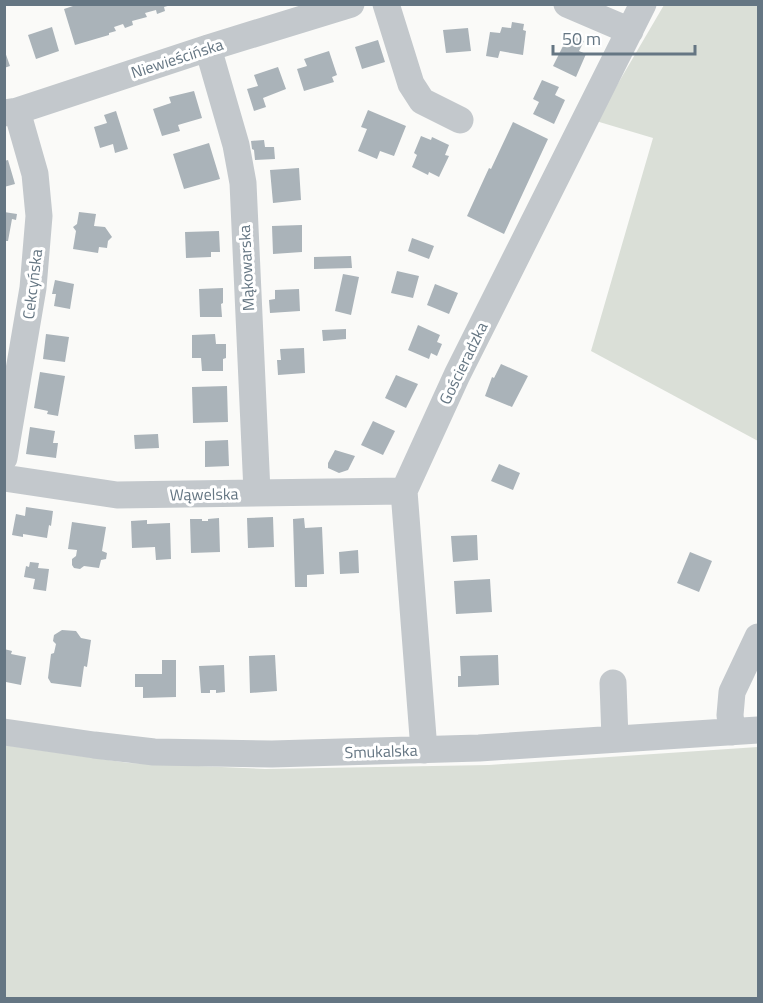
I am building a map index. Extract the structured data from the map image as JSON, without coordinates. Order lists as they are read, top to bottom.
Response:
{
  "streets": {
    "street": [
      "Niewieścińska",
      "Mąkowarska",
      "Cekcyńska",
      "Gościeradzka",
      "Wąwelska",
      "Smukalska"
    ]
  },
  "crossings": [
    ["Niewieścińska", "Mąkowarska"],
    ["Niewieścińska", "Cekcyńska"],
    ["Mąkowarska", "Wąwelska"],
    ["Gościeradzka", "Wąwelska"],
    ["Gościeradzka", "Smukalska"]
  ],
  "scale_bar": "50 m"
}
